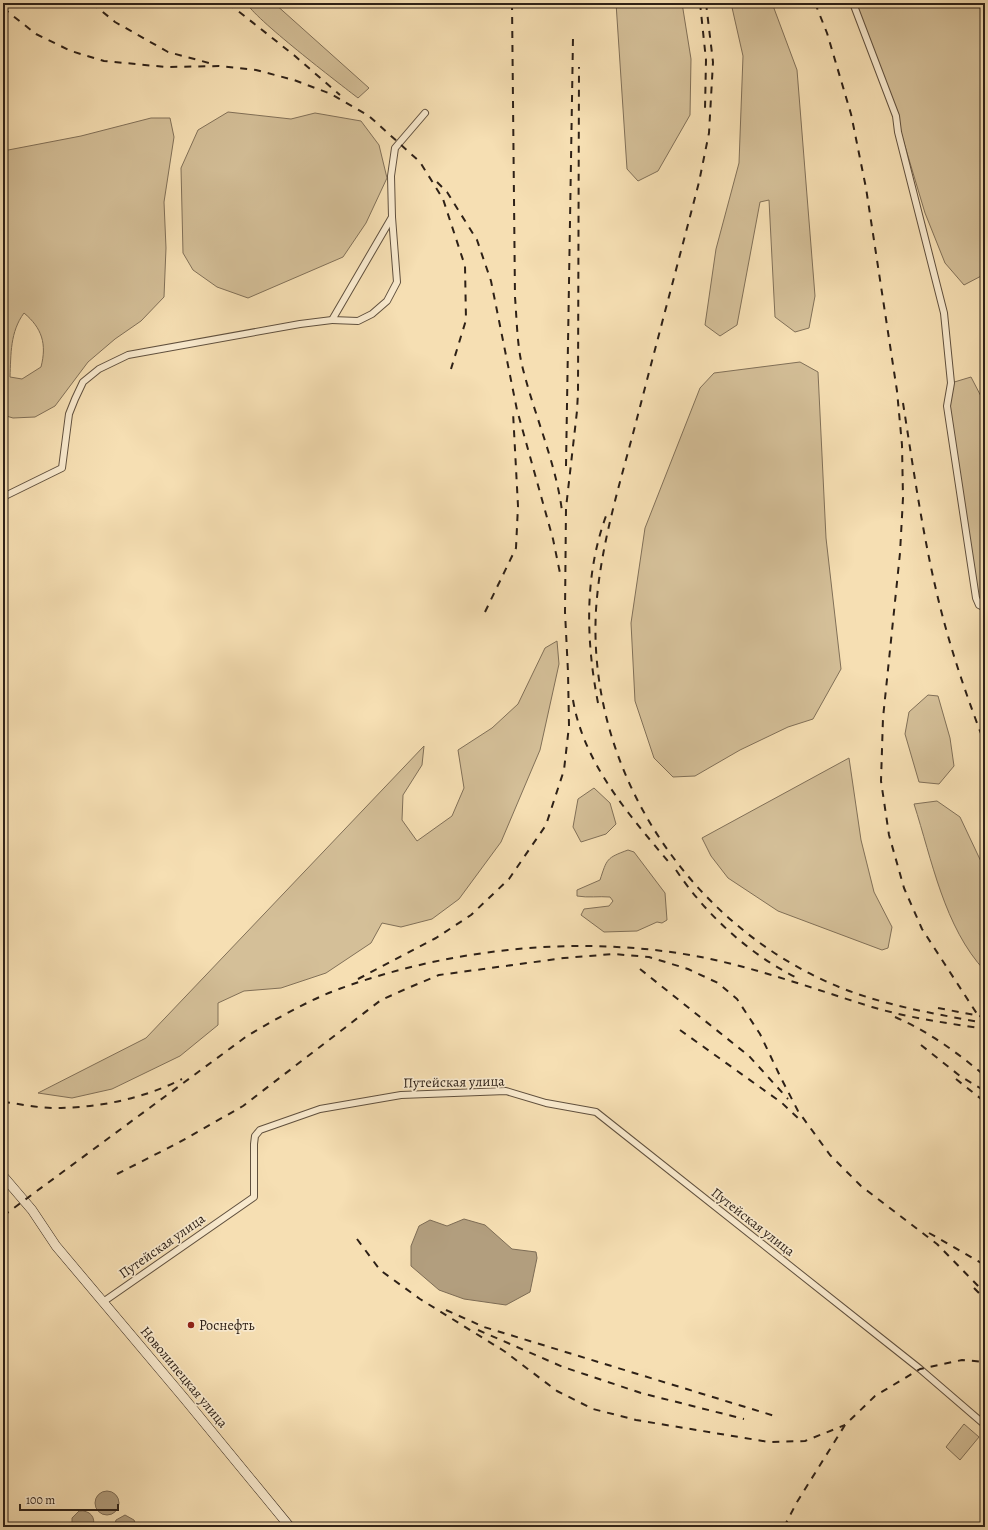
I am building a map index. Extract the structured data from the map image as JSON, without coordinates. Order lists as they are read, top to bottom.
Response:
{
  "streets": {
    "street": ["Путейская улица", "Новолипецкая улица"]
  },
  "crossings": [
    ["Путейская улица", "Новолипецкая улица"]
  ],
  "places": ["Роснефть"],
  "scale_bar": "100 m"
}
